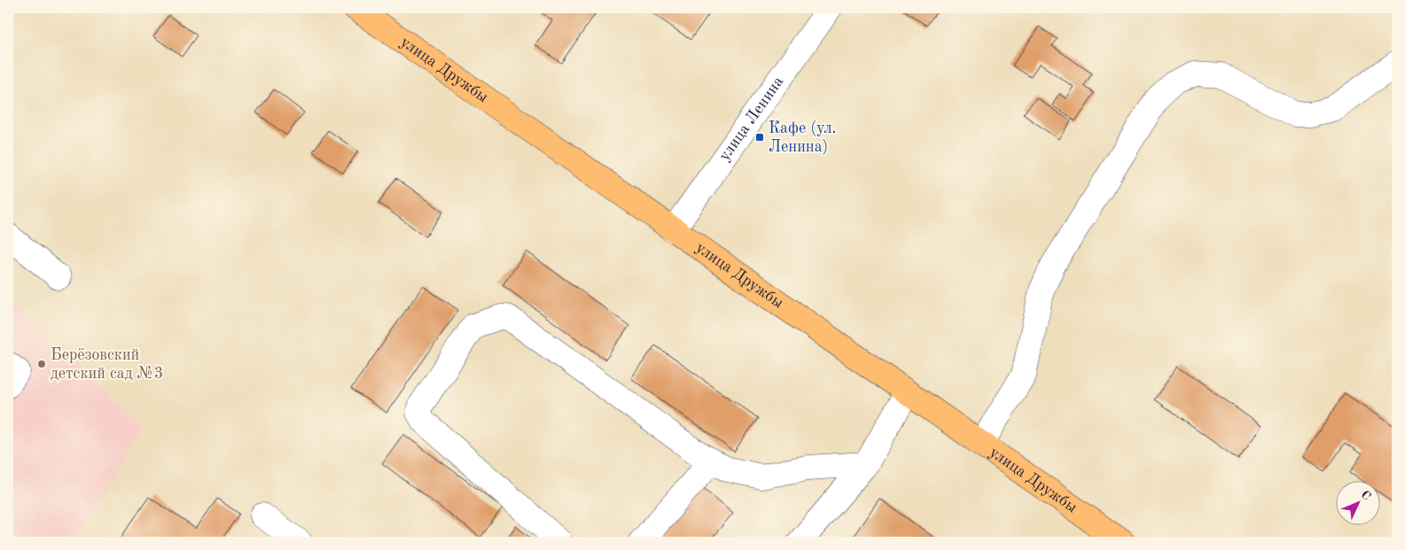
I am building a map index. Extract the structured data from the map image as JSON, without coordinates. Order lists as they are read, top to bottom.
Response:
{
  "streets": {
    "main road": ["улица Дружбы"],
    "street": ["улица Ленина"]
  },
  "crossings": [
    ["улица Дружбы", "улица Ленина"]
  ],
  "places": {
    "transit": ["Кафе (ул. Ленина)"],
    "other": ["Берёзовский детский сад №3"]
  },
  "north": "top right"
}
